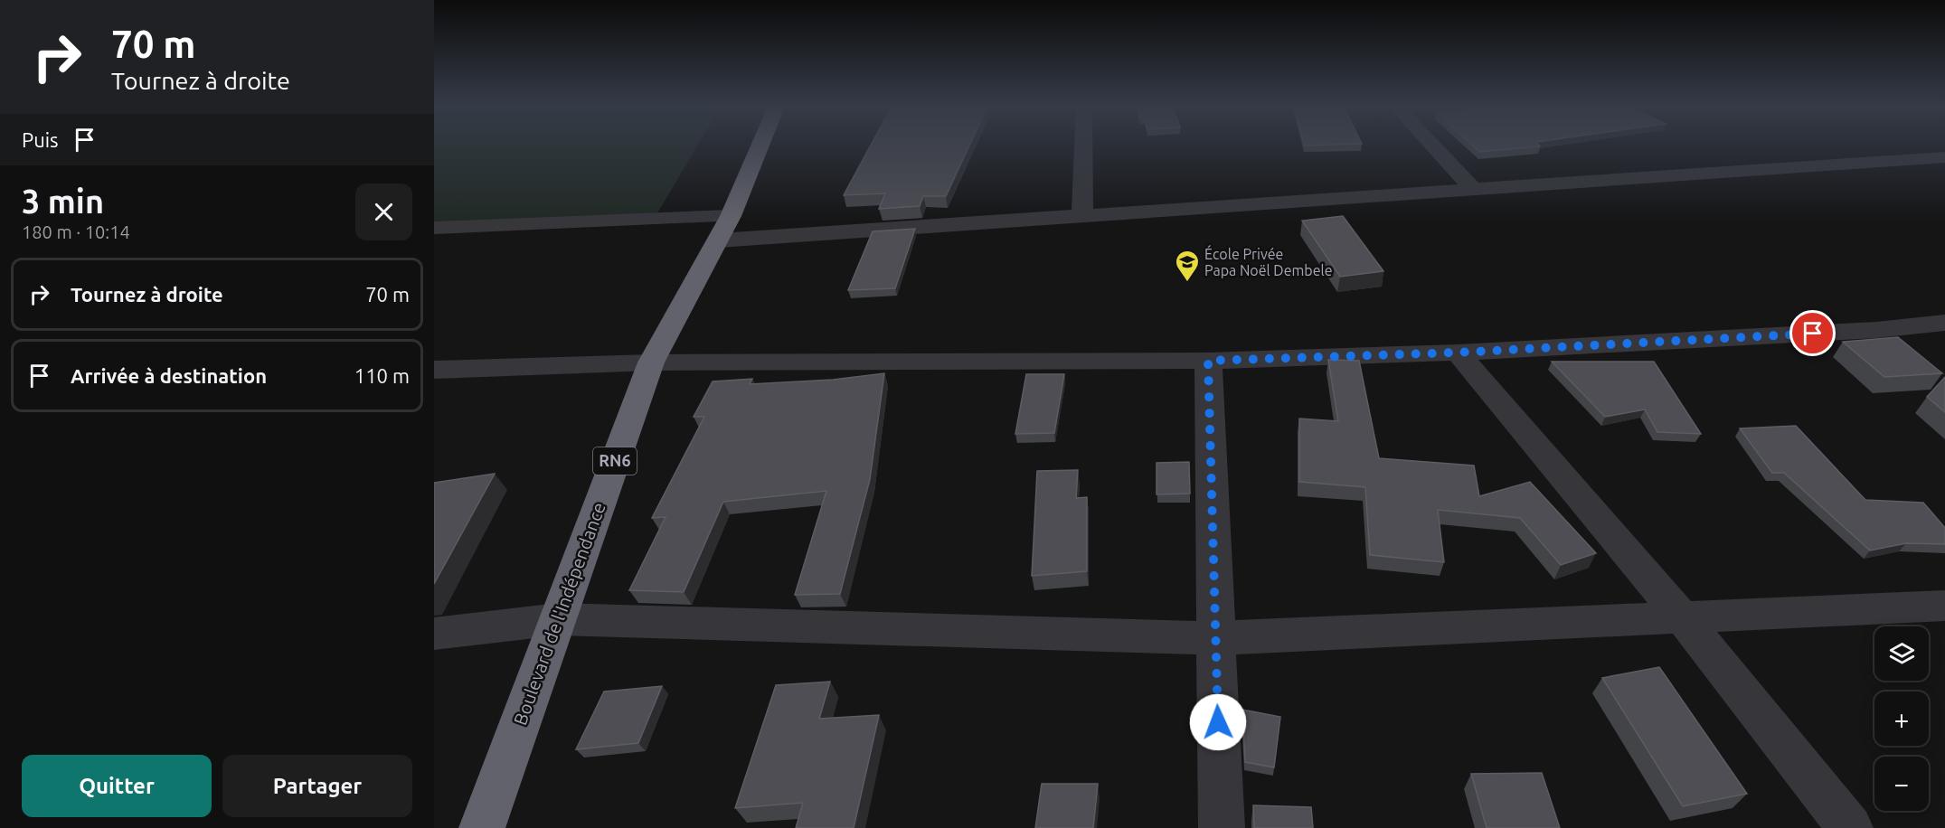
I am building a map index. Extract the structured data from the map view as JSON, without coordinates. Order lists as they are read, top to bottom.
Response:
{
  "streets": {
    "highway": ["RN6", "Boulevard de l'Indépendance"]
  },
  "places": {
    "school or university": ["École Privée Papa Noël Dembele"]
  },
  "page": {
    "turn": ["70 m", "Tournez à droite"],
    "then": "Puis",
    "heading": ["3 min", "180 m · 10:14"],
    "list": [
      {
        "name": "Tournez à droite",
        "value": "70 m"
      },
      {
        "name": "Arrivée à destination",
        "value": "110 m"
      }
    ],
    "map_buttons": ["+", "−"],
    "buttons": ["Quitter", "Partager"]
  }
}
